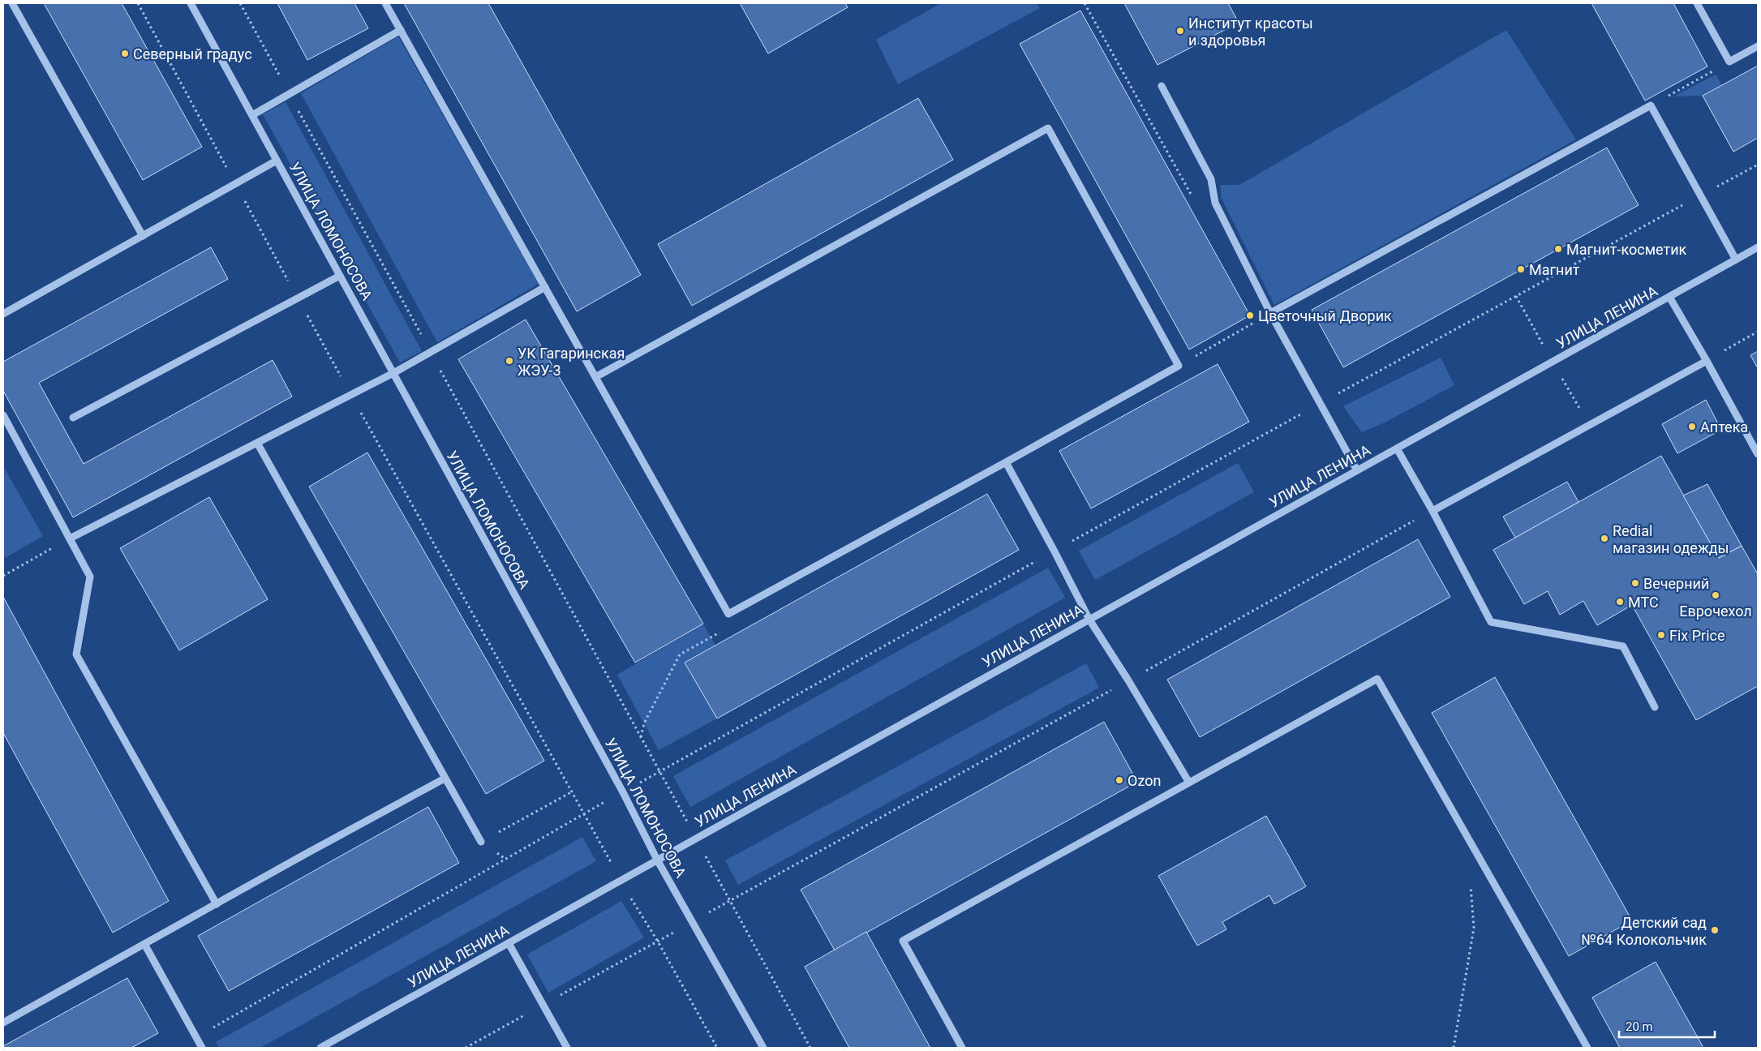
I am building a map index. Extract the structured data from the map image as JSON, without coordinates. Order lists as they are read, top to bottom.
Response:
{
  "streets": {
    "street": ["УЛИЦА ЛОМОНОСОВА", "УЛИЦА ЛЕНИНА"]
  },
  "crossings": [
    ["УЛИЦА ЛОМОНОСОВА", "УЛИЦА ЛЕНИНА"]
  ],
  "places": [
    "Институт красоты и здоровья",
    "Северный градус",
    "Магнит-косметик",
    "Магнит",
    "Цветочный Дворик",
    "УК Гагаринская ЖЭУ-3",
    "Аптека",
    "Redial магазин одежды",
    "Вечерний",
    "Еврочехол",
    "МТС",
    "Fix Price",
    "Ozon",
    "Детский сад №64 Колокольчик"
  ],
  "scale_bar": "20 m"
}
